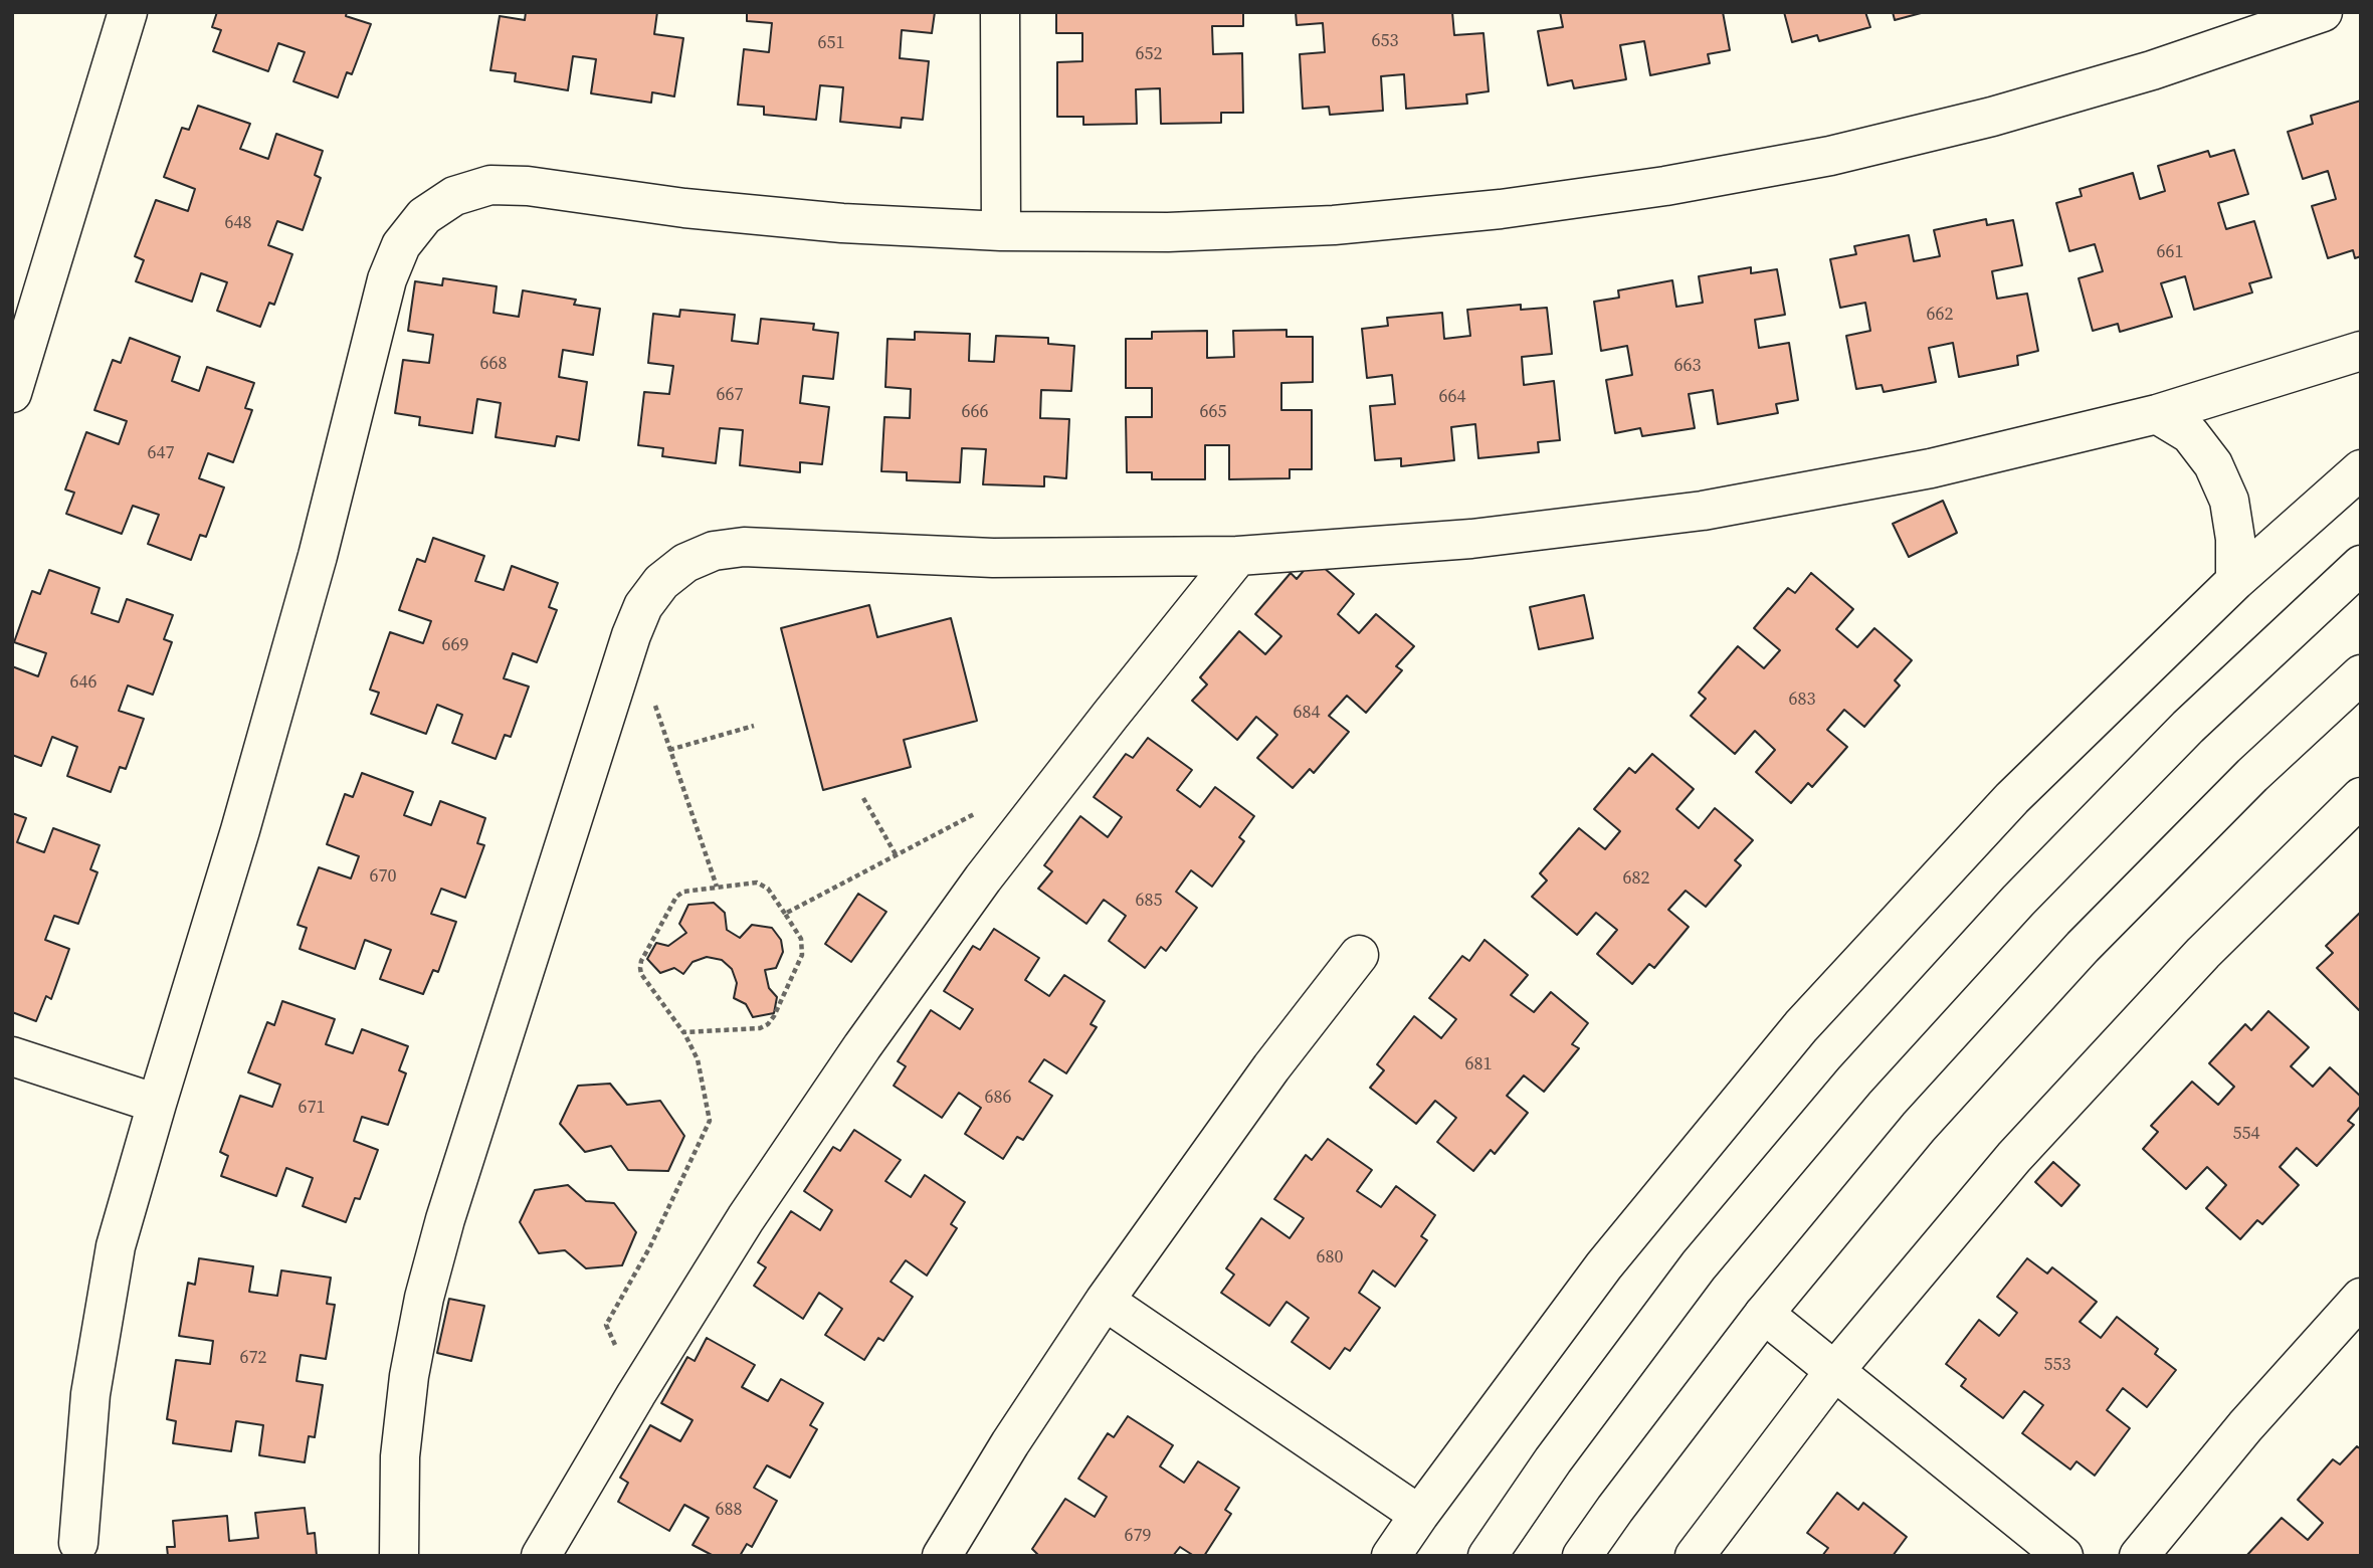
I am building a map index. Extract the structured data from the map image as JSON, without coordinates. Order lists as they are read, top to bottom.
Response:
{
  "house_numbers": [
    "653",
    "651",
    "652",
    "648",
    "661",
    "662",
    "668",
    "663",
    "667",
    "664",
    "666",
    "665",
    "647",
    "669",
    "646",
    "683",
    "684",
    "670",
    "682",
    "685",
    "681",
    "686",
    "671",
    "554",
    "680",
    "672",
    "553",
    "688",
    "679"
  ]
}
